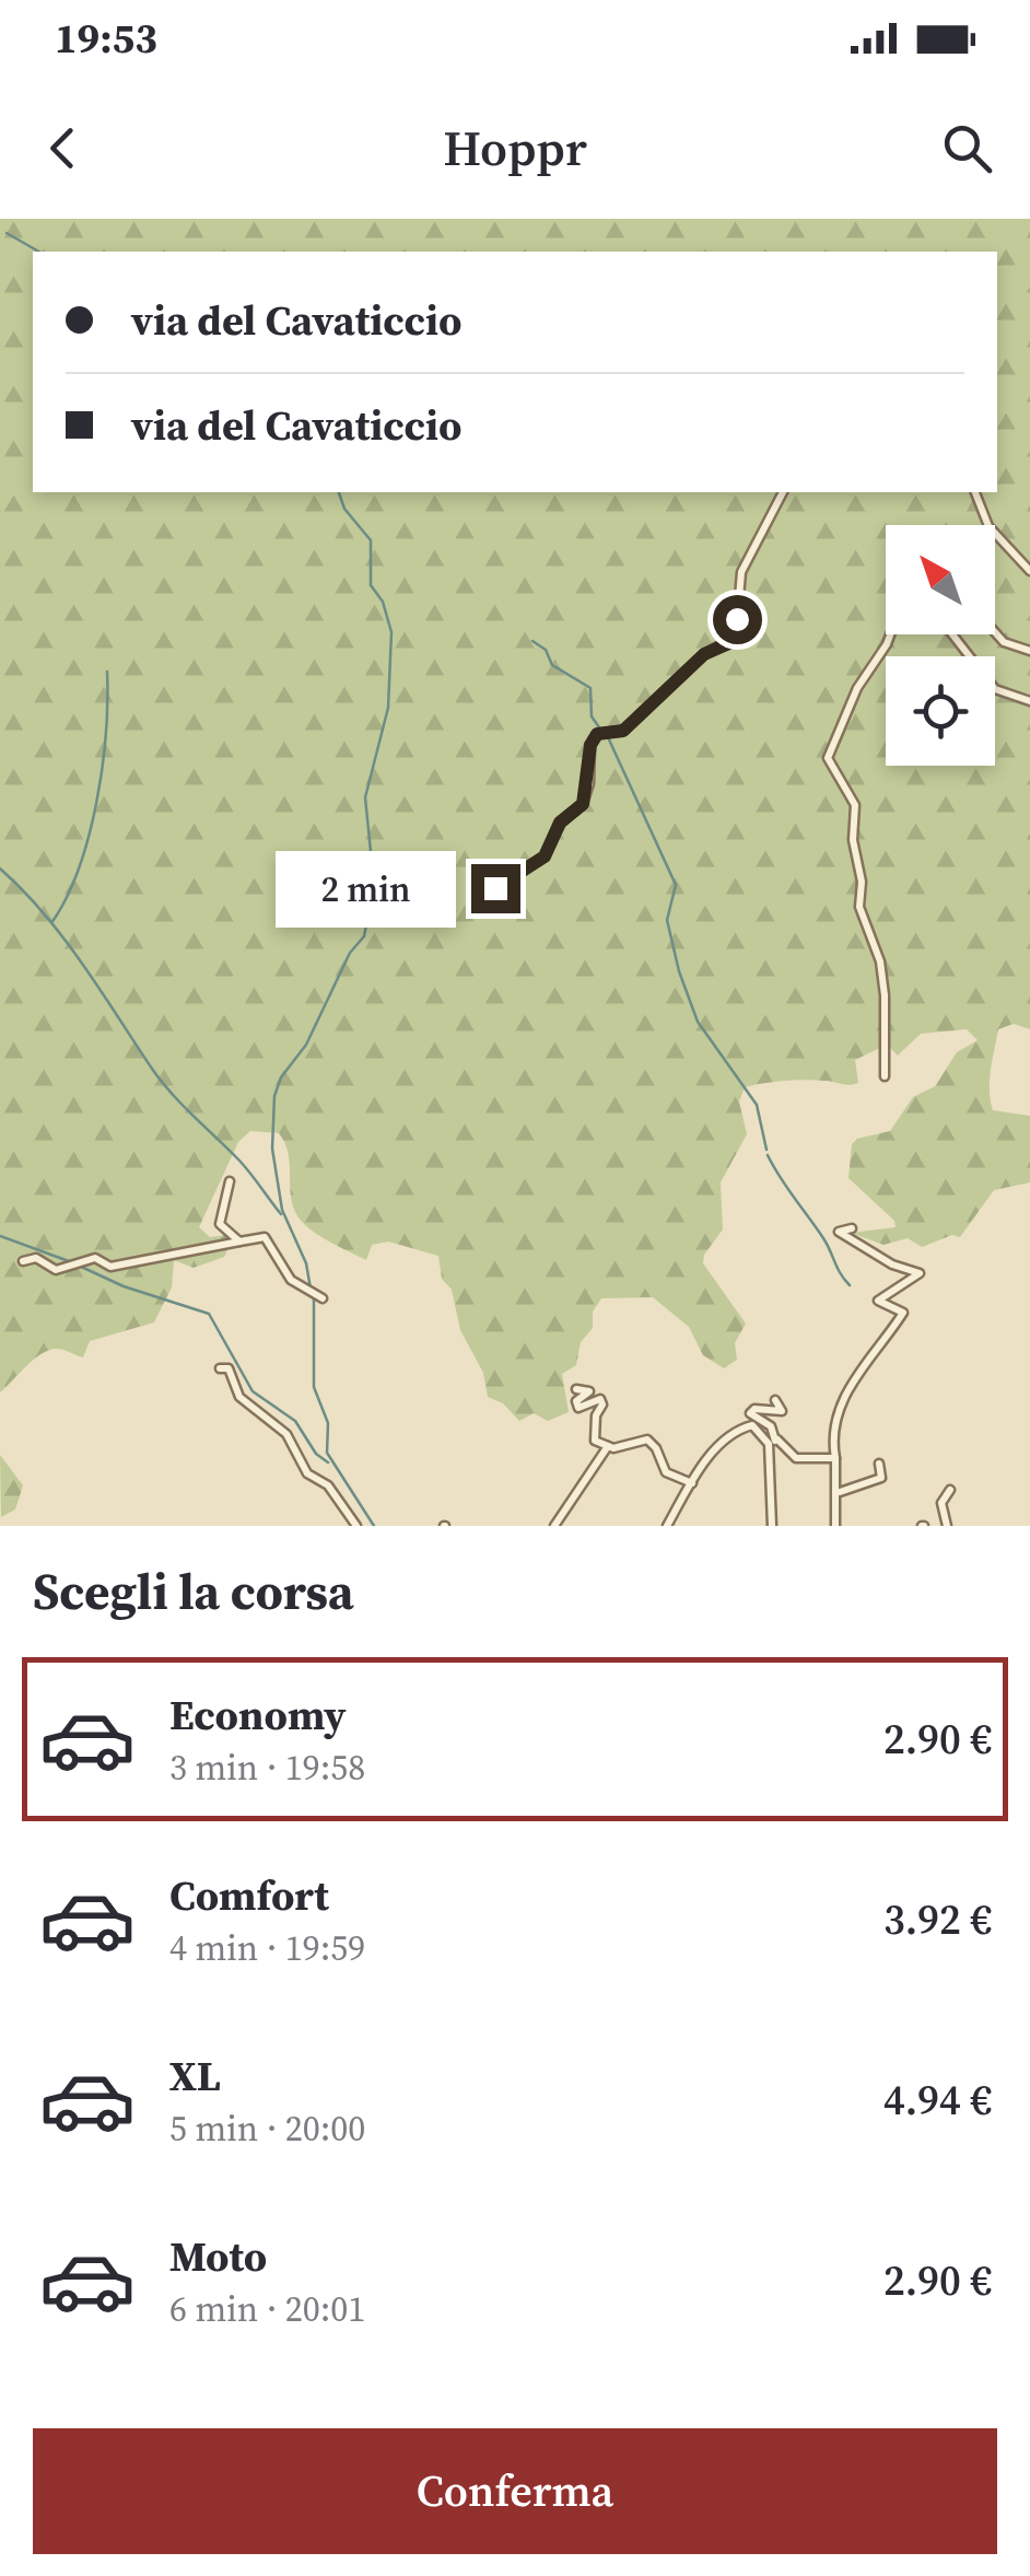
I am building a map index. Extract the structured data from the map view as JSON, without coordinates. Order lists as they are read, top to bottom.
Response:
{
  "north": "top left",
  "page": {
    "status": "19:53",
    "header": "Hoppr",
    "banner": ["via del Cavaticcio", "via del Cavaticcio"],
    "bubble": "2 min",
    "heading": "Scegli la corsa",
    "list": [
      {
        "name": "Economy",
        "note": "3 min · 19:58",
        "value": "2.90 €"
      },
      {
        "name": "Comfort",
        "note": "4 min · 19:59",
        "value": "3.92 €"
      },
      {
        "name": "XL",
        "note": "5 min · 20:00",
        "value": "4.94 €"
      },
      {
        "name": "Moto",
        "note": "6 min · 20:01",
        "value": "2.90 €"
      }
    ],
    "buttons": "Conferma"
  }
}
